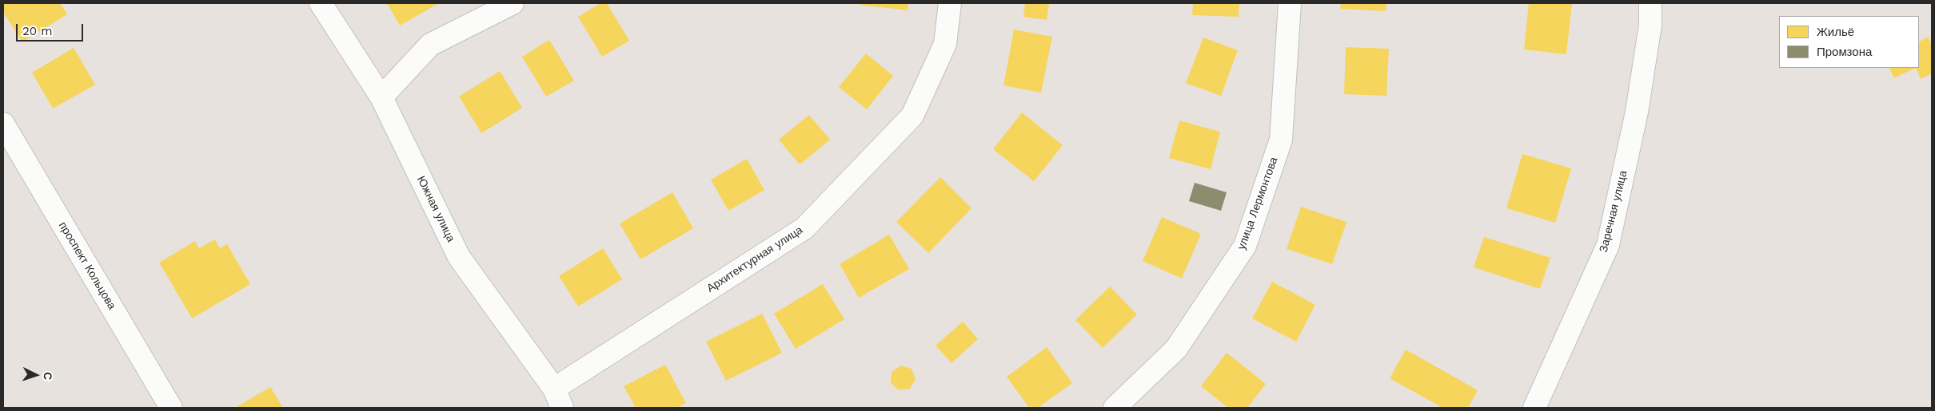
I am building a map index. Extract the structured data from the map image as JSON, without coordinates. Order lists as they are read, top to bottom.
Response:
{
  "streets": {
    "street": [
      "улица Лермонтова",
      "Южная улица",
      "Заречная улица",
      "Архитектурная улица",
      "проспект Кольцова"
    ]
  },
  "crossings": [
    ["Южная улица", "Архитектурная улица"]
  ],
  "legend": ["Жильё", "Промзона"],
  "scale_bar": "20 m",
  "north": "right"
}
